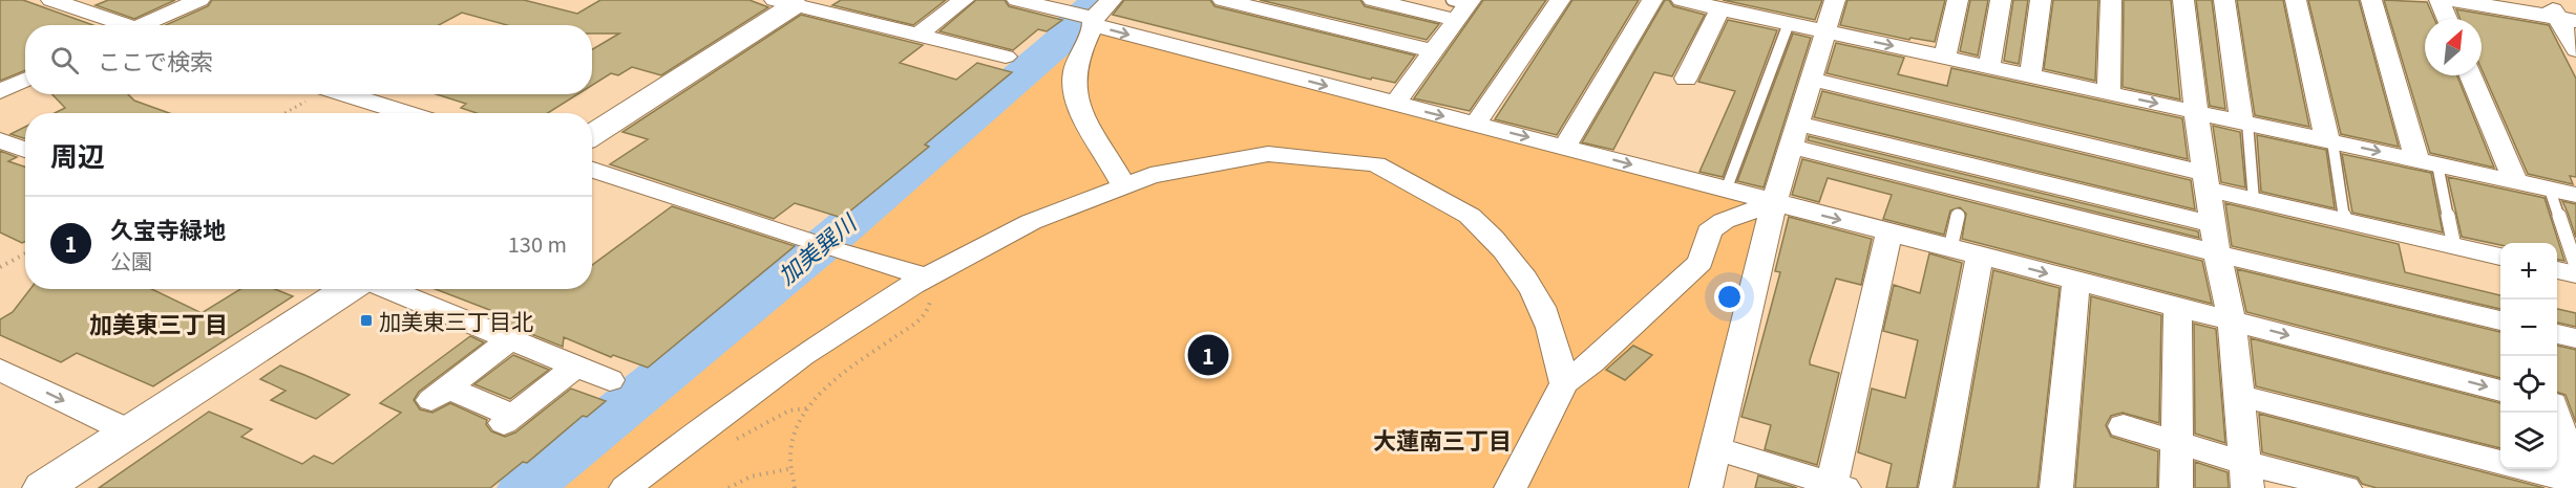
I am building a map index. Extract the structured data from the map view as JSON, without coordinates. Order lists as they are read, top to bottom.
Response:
{
  "districts": ["加美東三丁目", "大蓮南三丁目"],
  "water": ["加美巽川"],
  "places": {
    "transit": ["加美東三丁目北"]
  },
  "north": "top right",
  "page": {
    "search": "ここで検索",
    "heading": "周辺",
    "list": [
      {
        "mark": "1",
        "name": "久宝寺緑地",
        "note": "公園",
        "value": "130 m"
      }
    ],
    "map_buttons": ["+", "−"],
    "pins": "1"
  }
}
